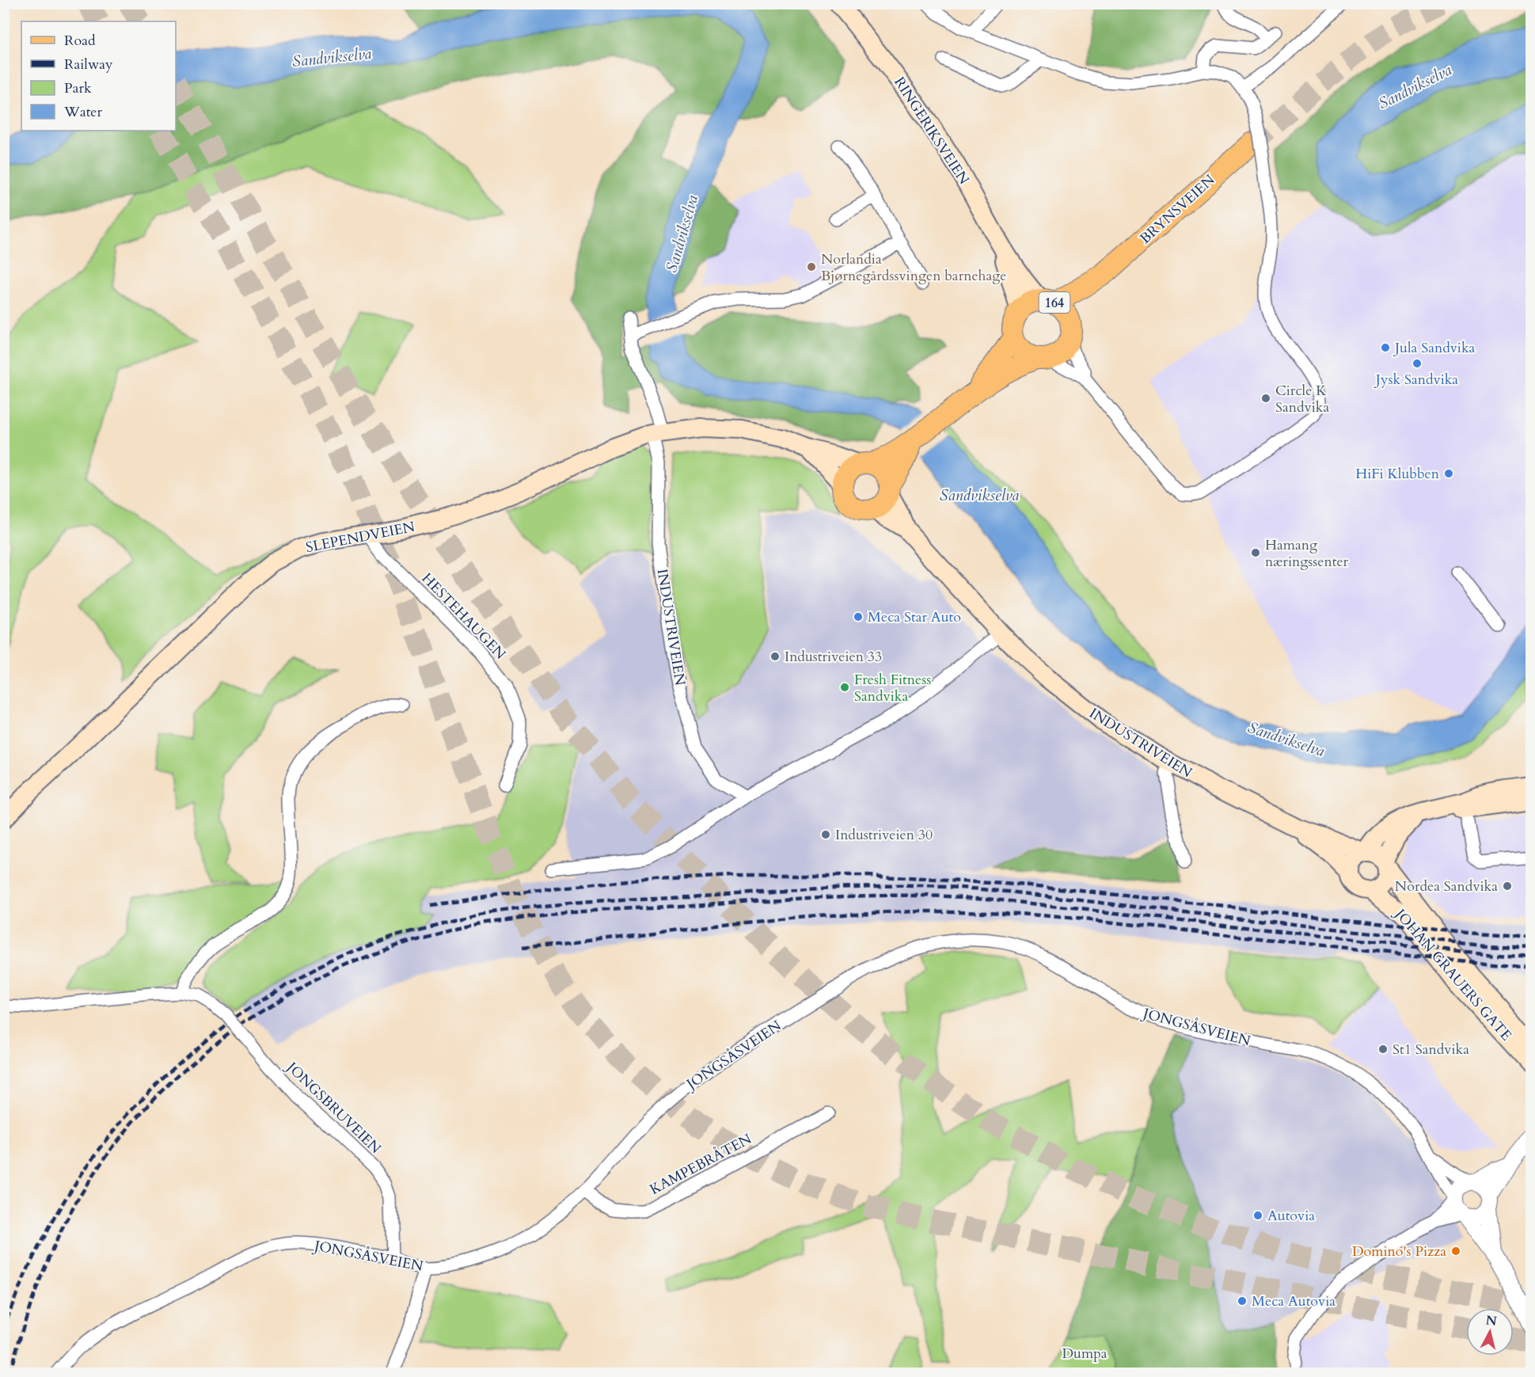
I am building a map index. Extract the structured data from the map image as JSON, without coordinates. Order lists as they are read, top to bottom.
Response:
{
  "streets": {
    "main road": [
      "RINGERIKSVEIEN",
      "BRYNSVEIEN",
      "164",
      "SLEPENDVEIEN",
      "INDUSTRIVEIEN",
      "JOHAN GRAUERS GATE"
    ],
    "street": [
      "HESTEHAUGEN",
      "JONGSÅSVEIEN",
      "JONGSBRUVEIEN",
      "KAMPEBRÅTEN"
    ]
  },
  "crossings": [
    ["RINGERIKSVEIEN", "BRYNSVEIEN"],
    ["RINGERIKSVEIEN", "164"],
    ["BRYNSVEIEN", "164"],
    ["164", "INDUSTRIVEIEN"],
    ["SLEPENDVEIEN", "HESTEHAUGEN"],
    ["SLEPENDVEIEN", "INDUSTRIVEIEN"],
    ["INDUSTRIVEIEN", "JOHAN GRAUERS GATE"],
    ["JONGSÅSVEIEN", "JONGSBRUVEIEN"],
    ["JONGSÅSVEIEN", "KAMPEBRÅTEN"]
  ],
  "water": ["Sandvikselva"],
  "parks": ["Dumpa"],
  "places": [
    "Norlandia Bjørnegårdssvingen barnehage",
    "Jula Sandvika",
    "Jysk Sandvika",
    "Circle K Sandvika",
    "HiFi Klubben",
    "Hamang næringssenter",
    "Meca Star Auto",
    "Industriveien 33",
    "Fresh Fitness Sandvika",
    "Industriveien 30",
    "Nordea Sandvika",
    "St1 Sandvika",
    "Autovia",
    "Domino's Pizza",
    "Meca Autovia"
  ],
  "legend": [
    "Road",
    "Railway",
    "Park",
    "Water"
  ],
  "north": "top"
}
